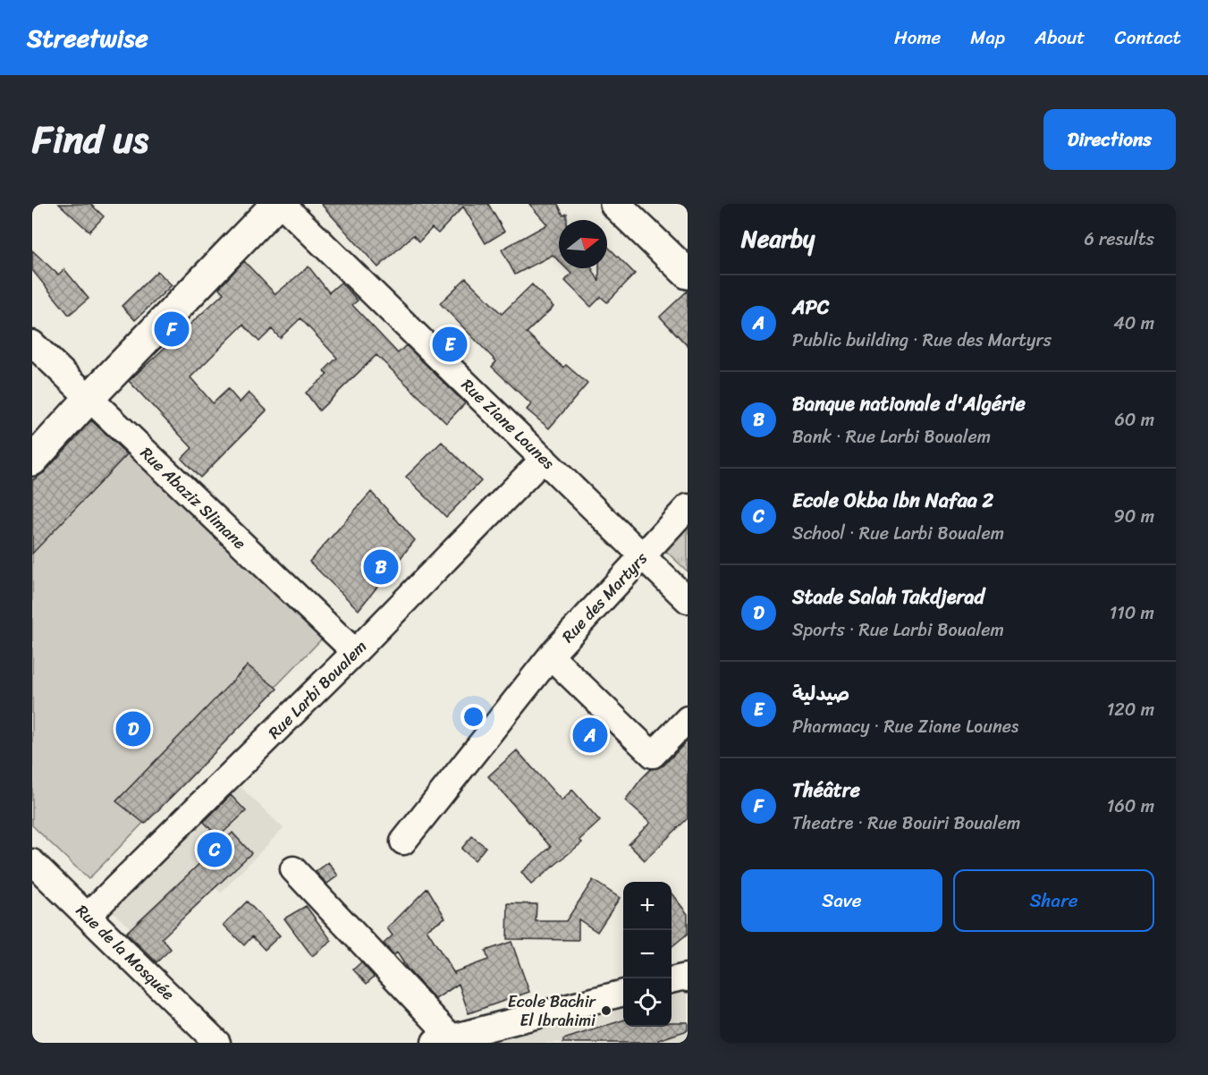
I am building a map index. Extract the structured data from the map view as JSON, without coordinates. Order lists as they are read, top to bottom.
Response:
{
  "streets": {
    "street": [
      "Rue Ziane Lounes",
      "Rue Abaziz Slimane",
      "Rue des Martyrs",
      "Rue Larbi Boualem",
      "Rue de la Mosquée"
    ]
  },
  "crossings": [
    ["Rue Ziane Lounes", "Rue des Martyrs"],
    ["Rue Ziane Lounes", "Rue Larbi Boualem"],
    ["Rue Abaziz Slimane", "Rue Larbi Boualem"],
    ["Rue Larbi Boualem", "Rue de la Mosquée"]
  ],
  "places": ["Ecole Bachir El Ibrahimi"],
  "north": "right",
  "page": {
    "header": "Streetwise",
    "nav": [
      "Home",
      "Map",
      "About",
      "Contact"
    ],
    "title": "Find us",
    "buttons": [
      "Directions",
      ["Save", "Share"]
    ],
    "heading": ["Nearby", "6 results"],
    "list": [
      {
        "mark": "A",
        "name": "APC",
        "note": "Public building · Rue des Martyrs",
        "value": "40 m"
      },
      {
        "mark": "B",
        "name": "Banque nationale d'Algérie",
        "note": "Bank · Rue Larbi Boualem",
        "value": "60 m"
      },
      {
        "mark": "C",
        "name": "Ecole Okba Ibn Nafaa 2",
        "note": "School · Rue Larbi Boualem",
        "value": "90 m"
      },
      {
        "mark": "D",
        "name": "Stade Salah Takdjerad",
        "note": "Sports · Rue Larbi Boualem",
        "value": "110 m"
      },
      {
        "mark": "E",
        "name": "صيدلية",
        "note": "Pharmacy · Rue Ziane Lounes",
        "value": "120 m"
      },
      {
        "mark": "F",
        "name": "Théâtre",
        "note": "Theatre · Rue Bouiri Boualem",
        "value": "160 m"
      }
    ],
    "pins": [
      "F",
      "E",
      "B",
      "D",
      "A",
      "C"
    ],
    "map_buttons": ["+", "−"]
  }
}
